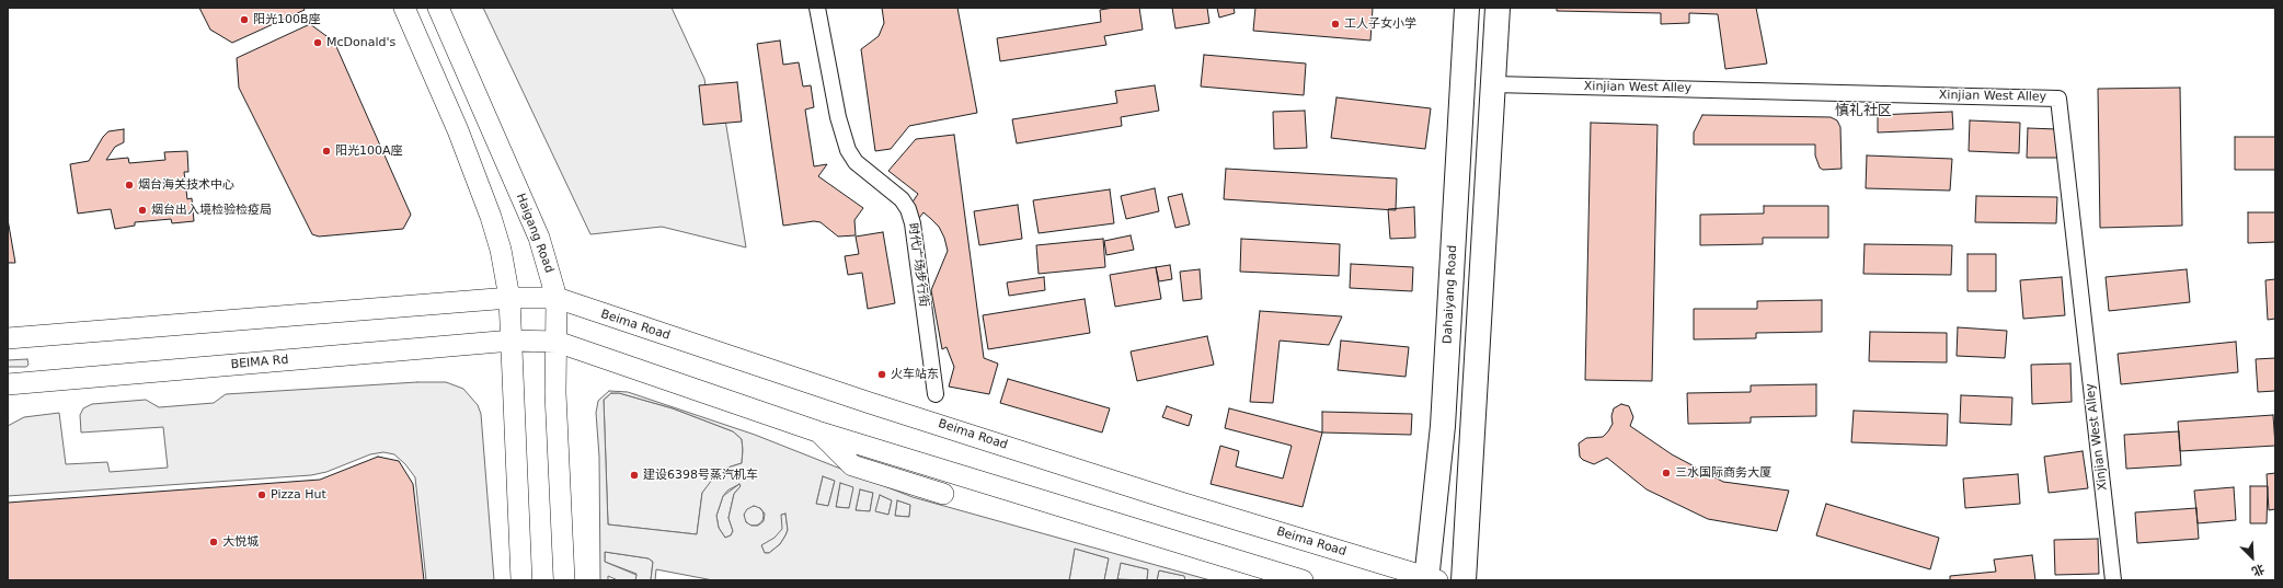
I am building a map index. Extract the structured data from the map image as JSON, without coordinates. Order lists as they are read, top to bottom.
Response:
{
  "streets": {
    "highway": ["Dahaiyang Road"],
    "main road": ["Haigang Road", "Beima Road", "BEIMA Rd"],
    "street": ["Xinjian West Alley", "时代广场步行街"]
  },
  "crossings": [
    ["Haigang Road", "Beima Road"],
    ["Dahaiyang Road", "Beima Road"]
  ],
  "districts": ["慎礼社区"],
  "places": [
    "阳光100B座",
    "工人子女小学",
    "McDonald's",
    "阳光100A座",
    "烟台海关技术中心",
    "烟台出入境检验检疫局",
    "火车站东",
    "三水国际商务大厦",
    "建设6398号蒸汽机车",
    "Pizza Hut",
    "大悦城"
  ],
  "north": "bottom right"
}
